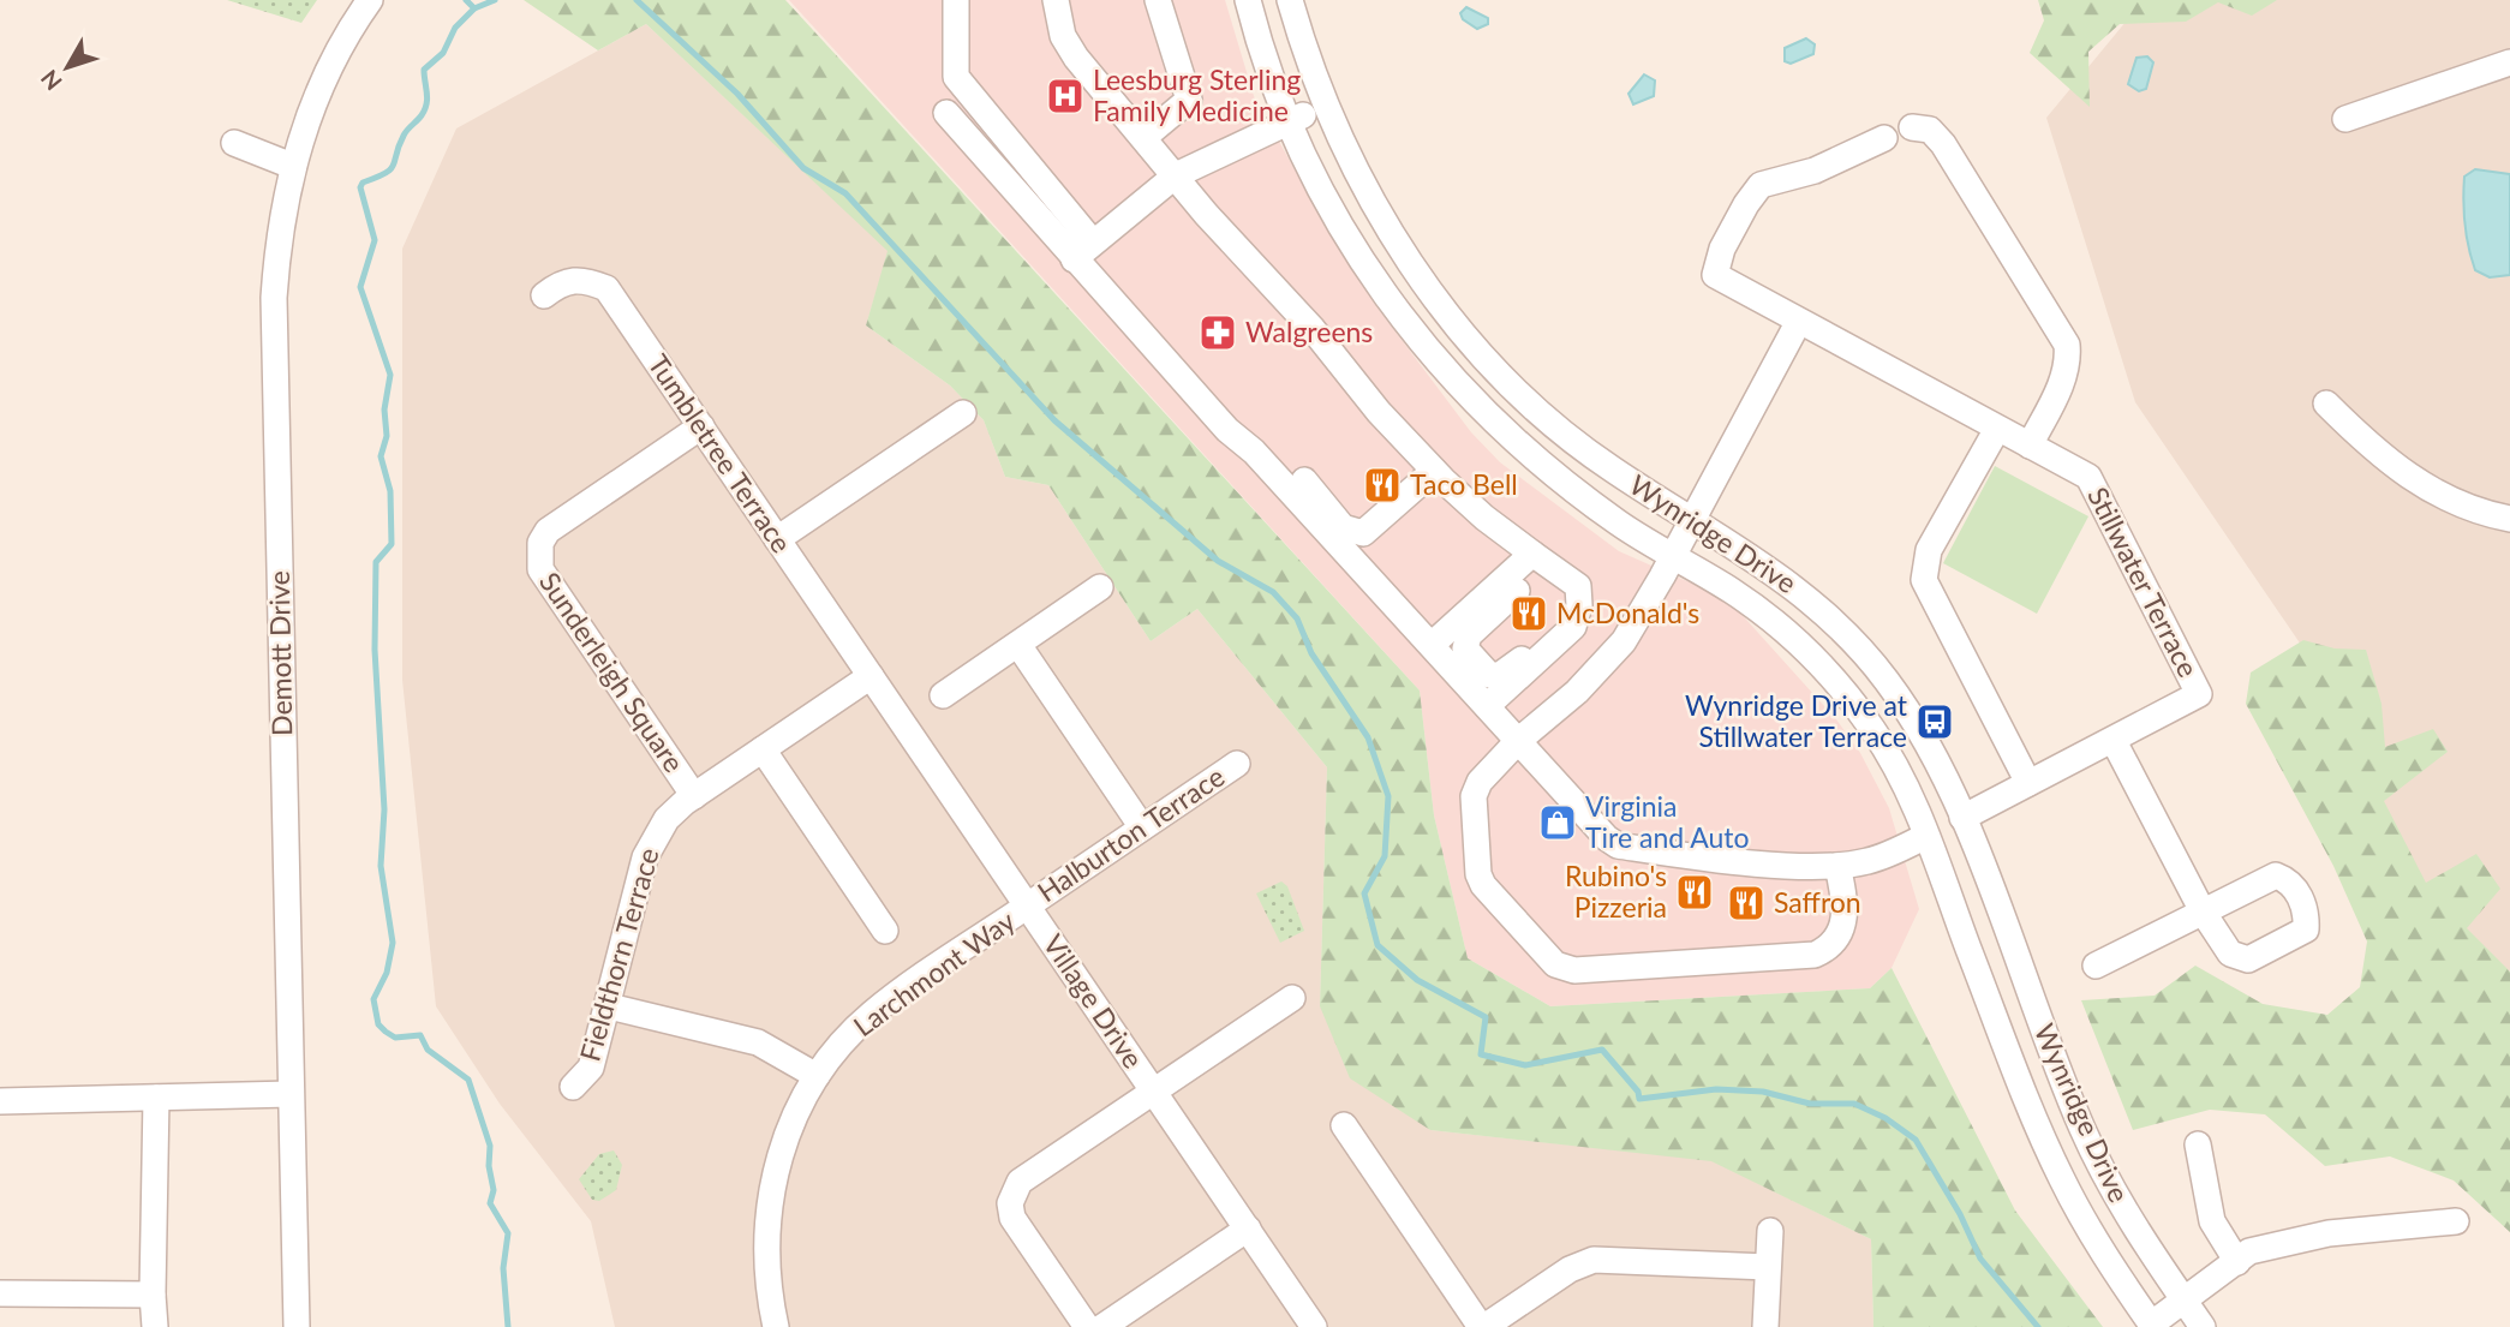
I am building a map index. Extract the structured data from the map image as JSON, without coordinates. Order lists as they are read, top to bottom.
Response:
{
  "streets": {
    "street": [
      "Tumbletree Terrace",
      "Wynridge Drive",
      "Stillwater Terrace",
      "Demott Drive",
      "Sunderleigh Square",
      "Halburton Terrace",
      "Fieldthorn Terrace",
      "Larchmont Way",
      "Village Drive"
    ]
  },
  "crossings": [
    ["Tumbletree Terrace", "Sunderleigh Square"],
    ["Tumbletree Terrace", "Fieldthorn Terrace"],
    ["Tumbletree Terrace", "Village Drive"],
    ["Wynridge Drive", "Stillwater Terrace"],
    ["Sunderleigh Square", "Fieldthorn Terrace"],
    ["Halburton Terrace", "Larchmont Way"],
    ["Halburton Terrace", "Village Drive"],
    ["Fieldthorn Terrace", "Village Drive"],
    ["Larchmont Way", "Village Drive"]
  ],
  "places": {
    "hospital": ["Leesburg Sterling Family Medicine"],
    "pharmacy": ["Walgreens"],
    "restaurant": [
      "Taco Bell",
      "McDonald's",
      "Rubino's Pizzeria",
      "Saffron"
    ],
    "bus stop": ["Wynridge Drive at Stillwater Terrace"],
    "shop": ["Virginia Tire and Auto"]
  },
  "north": "bottom left"
}
